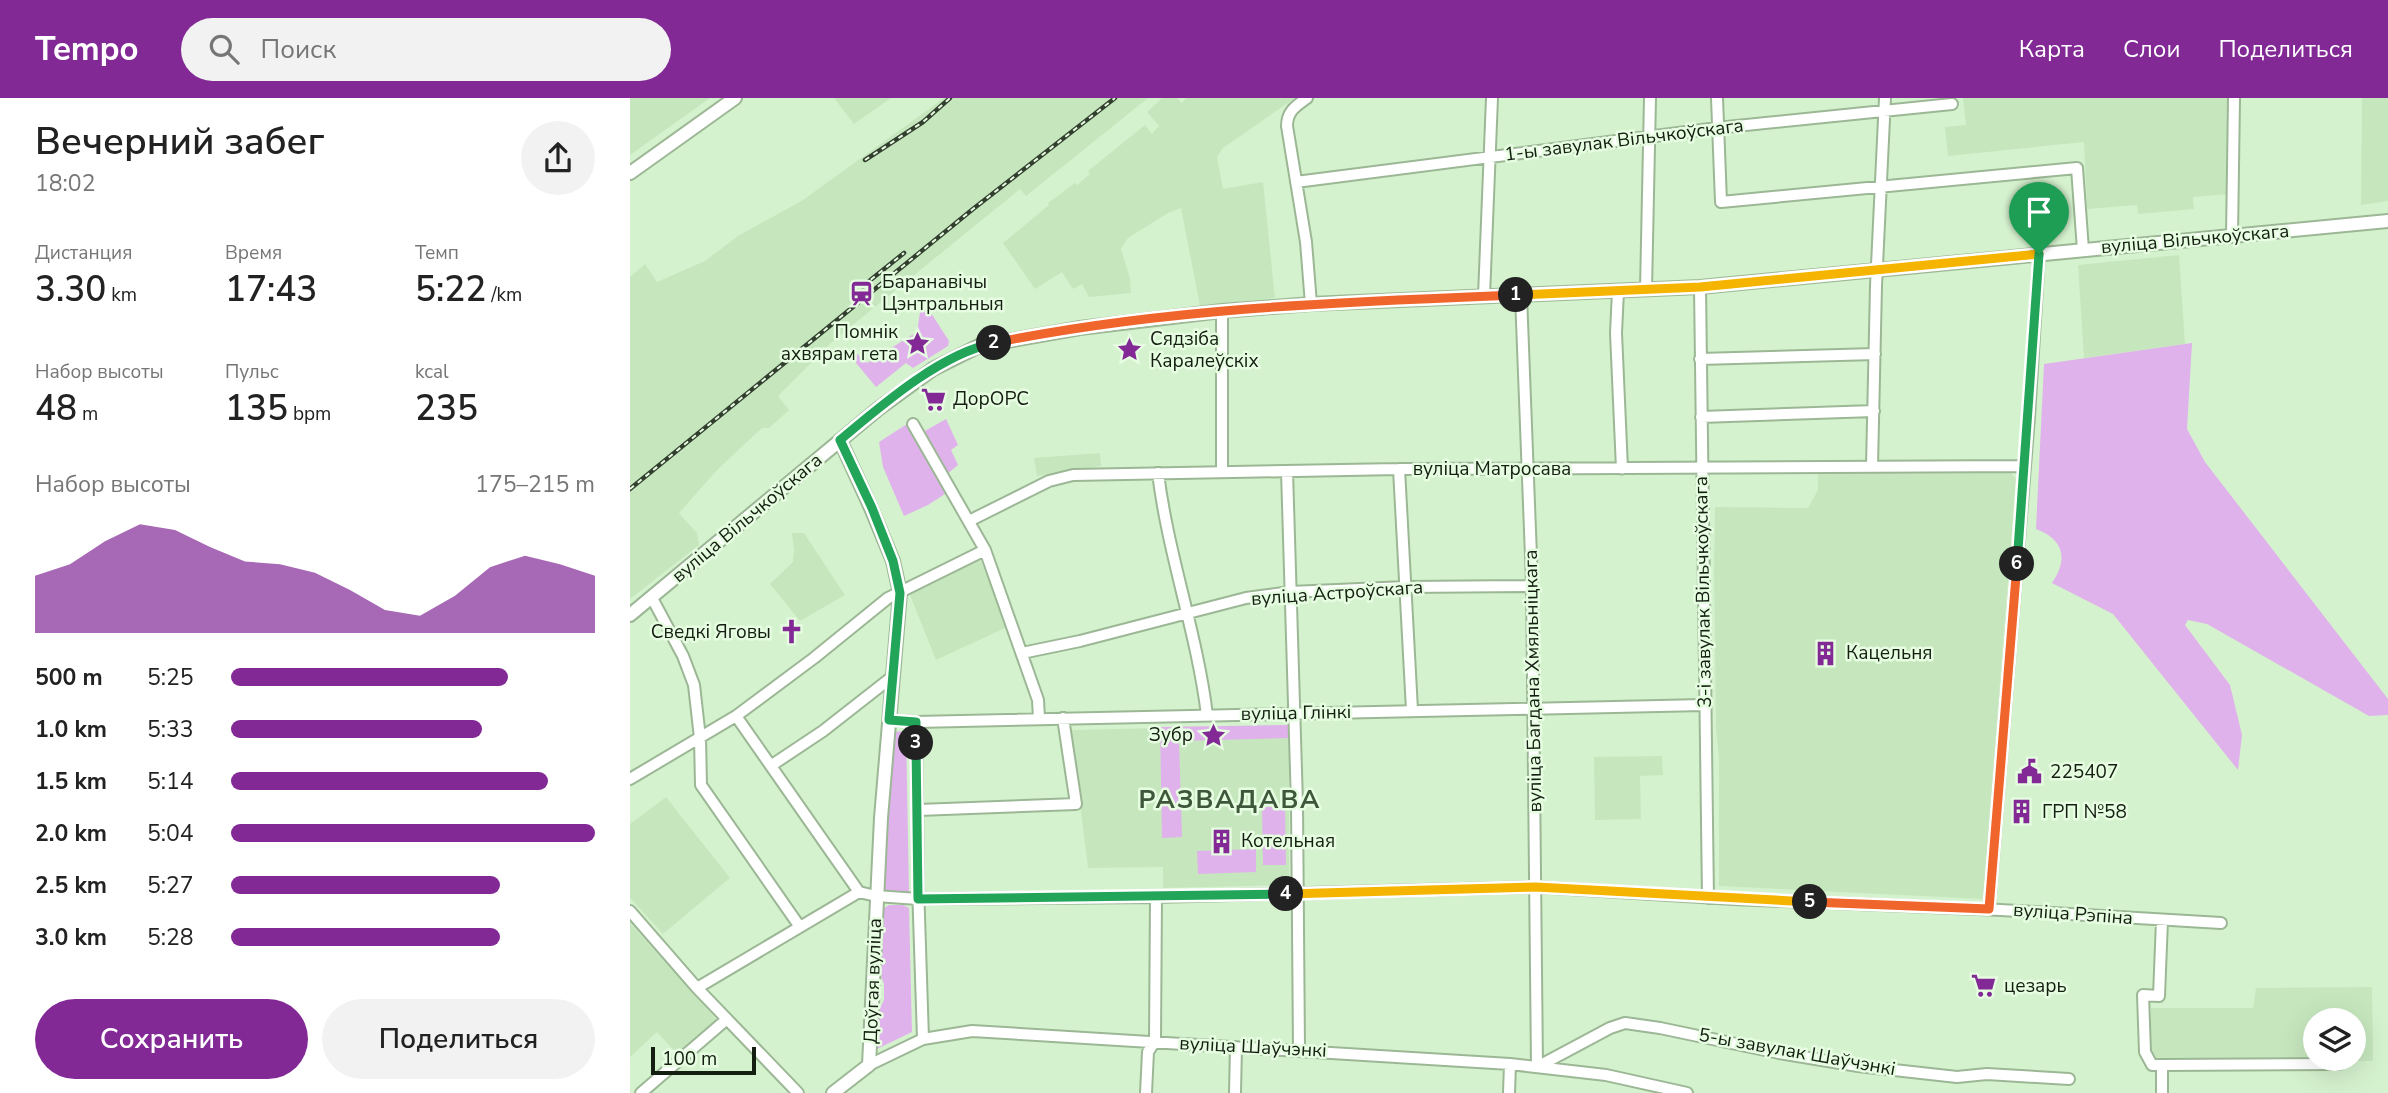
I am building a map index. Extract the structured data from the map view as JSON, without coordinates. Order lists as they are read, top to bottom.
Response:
{
  "streets": {
    "main road": ["вуліца Вільчкоўскага", "Доўгая вуліца", "вуліца Шаўчэнкі"],
    "street": [
      "1-ы завулак Вільчкоўскага",
      "вуліца Матросава",
      "3-і завулак Вільчкоўскага",
      "вуліца Астроўскага",
      "вуліца Багдана Хмяльніцкага",
      "вуліца Глінкі",
      "вуліца Рэпіна",
      "5-ы завулак Шаўчэнкі"
    ]
  },
  "crossings": [
    ["вуліца Вільчкоўскага", "3-і завулак Вільчкоўскага"],
    ["вуліца Вільчкоўскага", "вуліца Багдана Хмяльніцкага"],
    ["вуліца Вільчкоўскага", "Доўгая вуліца"],
    ["вуліца Матросава", "3-і завулак Вільчкоўскага"],
    ["вуліца Матросава", "вуліца Багдана Хмяльніцкага"],
    ["3-і завулак Вільчкоўскага", "вуліца Глінкі"],
    ["3-і завулак Вільчкоўскага", "вуліца Рэпіна"],
    ["вуліца Астроўскага", "вуліца Багдана Хмяльніцкага"],
    ["вуліца Багдана Хмяльніцкага", "вуліца Глінкі"],
    ["вуліца Багдана Хмяльніцкага", "вуліца Рэпіна"],
    ["вуліца Багдана Хмяльніцкага", "вуліца Шаўчэнкі"],
    ["вуліца Багдана Хмяльніцкага", "5-ы завулак Шаўчэнкі"],
    ["вуліца Глінкі", "Доўгая вуліца"],
    ["вуліца Рэпіна", "Доўгая вуліца"],
    ["Доўгая вуліца", "вуліца Шаўчэнкі"],
    ["вуліца Шаўчэнкі", "5-ы завулак Шаўчэнкі"]
  ],
  "districts": ["РАЗВАДАВА"],
  "places": {
    "station": ["Баранавічы Цэнтральныя"],
    "place": ["Помнік ахвярам гета", "Сядзіба Каралеўскіх", "Зубр"],
    "supermarket": ["ДорОРС", "цезарь"],
    "church": ["Сведкі Яговы"],
    "building": ["Кацельня", "ГРП №58", "Котельная"],
    "public building": ["225407"]
  },
  "scale_bar": "100 m",
  "page": {
    "header": "Tempo",
    "search": "Поиск",
    "nav": ["Карта", "Слои", "Поделиться"],
    "heading": ["Вечерний забег", "18:02"],
    "stats": [
      ["Дистанция", "3.30 km"],
      ["Время", "17:43"],
      ["Темп", "5:22 /km"],
      ["Набор высоты", "48 m"],
      ["Пульс", "135 bpm"],
      ["kcal", "235"]
    ],
    "pins": [
      "1",
      "2",
      "6",
      "3",
      "4",
      "5"
    ],
    "chart": ["Набор высоты", "175–215 m"],
    "list": [
      {
        "name": "500 m",
        "note": "5:25"
      },
      {
        "name": "1.0 km",
        "note": "5:33"
      },
      {
        "name": "1.5 km",
        "note": "5:14"
      },
      {
        "name": "2.0 km",
        "note": "5:04"
      },
      {
        "name": "2.5 km",
        "note": "5:27"
      },
      {
        "name": "3.0 km",
        "note": "5:28"
      }
    ],
    "buttons": ["Сохранить", "Поделиться"],
    "scale": "100 m"
  }
}
